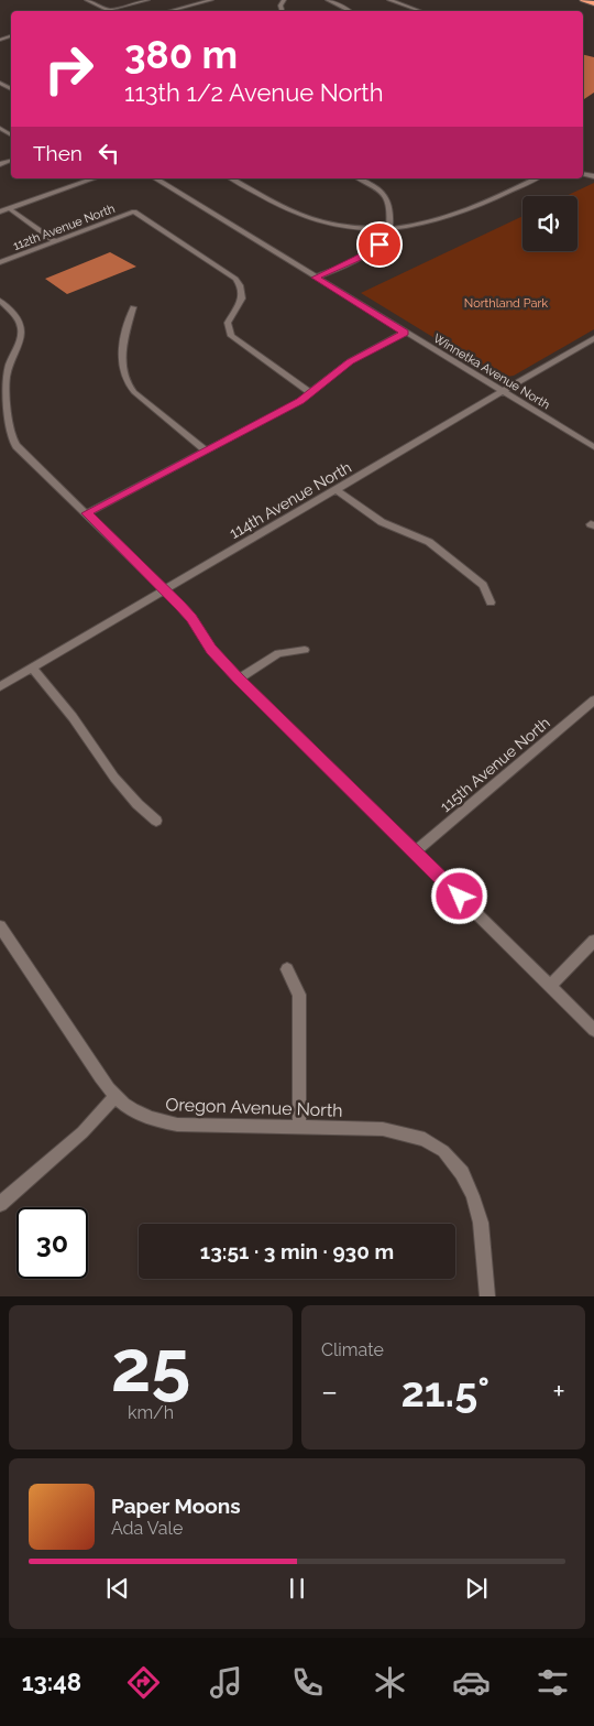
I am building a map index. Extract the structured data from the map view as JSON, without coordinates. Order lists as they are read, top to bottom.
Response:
{
  "streets": {
    "street": [
      "112th Avenue North",
      "Winnetka Avenue North",
      "114th Avenue North",
      "115th Avenue North",
      "Oregon Avenue North"
    ]
  },
  "crossings": [
    ["Winnetka Avenue North", "114th Avenue North"]
  ],
  "parks": ["Northland Park"],
  "page": {
    "turn": ["380 m", "113th 1/2 Avenue North"],
    "then": "Then",
    "limit": "30",
    "trip": "13:51 · 3 min · 930 m",
    "tile": [
      ["25", "km/h"],
      "Climate"
    ],
    "heat": ["−", "21.5°", "+"],
    "song": ["Paper Moons", "Ada Vale"],
    "tabs": "13:48"
  }
}
